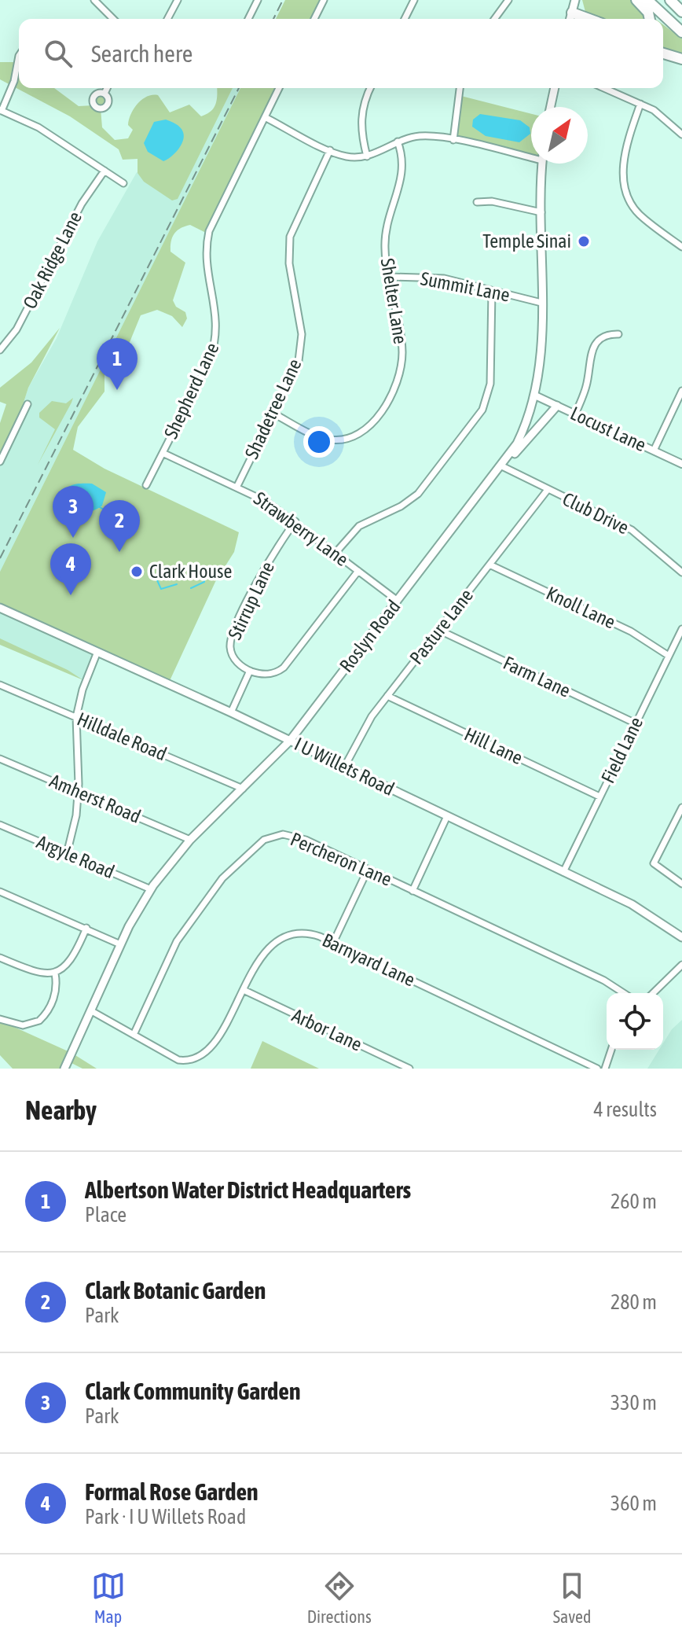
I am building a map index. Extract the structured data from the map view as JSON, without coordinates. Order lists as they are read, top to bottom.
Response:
{
  "streets": {
    "main road": ["Roslyn Road", "I U Willets Road"],
    "street": [
      "Oak Ridge Lane",
      "Summit Lane",
      "Shelter Lane",
      "Shepherd Lane",
      "Shadetree Lane",
      "Locust Lane",
      "Club Drive",
      "Strawberry Lane",
      "Stirrup Lane",
      "Knoll Lane",
      "Pasture Lane",
      "Farm Lane",
      "Hilldale Road",
      "Hill Lane",
      "Field Lane",
      "Amherst Road",
      "Argyle Road",
      "Percheron Lane",
      "Barnyard Lane",
      "Arbor Lane"
    ]
  },
  "crossings": [
    ["Summit Lane", "Shelter Lane"],
    ["Summit Lane", "Roslyn Road"],
    ["Shelter Lane", "Shadetree Lane"],
    ["Shepherd Lane", "Strawberry Lane"],
    ["Shadetree Lane", "Strawberry Lane"],
    ["Locust Lane", "Roslyn Road"],
    ["Club Drive", "Pasture Lane"],
    ["Club Drive", "Roslyn Road"],
    ["Strawberry Lane", "Stirrup Lane"],
    ["Strawberry Lane", "Roslyn Road"],
    ["Knoll Lane", "Pasture Lane"],
    ["Knoll Lane", "Field Lane"],
    ["Pasture Lane", "Farm Lane"],
    ["Pasture Lane", "Hill Lane"],
    ["Pasture Lane", "I U Willets Road"],
    ["Roslyn Road", "Hilldale Road"],
    ["Roslyn Road", "I U Willets Road"],
    ["Roslyn Road", "Amherst Road"],
    ["Roslyn Road", "Argyle Road"],
    ["Roslyn Road", "Barnyard Lane"],
    ["Farm Lane", "Field Lane"],
    ["Hill Lane", "Field Lane"],
    ["Field Lane", "I U Willets Road"],
    ["Percheron Lane", "Barnyard Lane"],
    ["Barnyard Lane", "Arbor Lane"]
  ],
  "places": ["Temple Sinai", "Clark House"],
  "north": "top right",
  "page": {
    "search": "Search here",
    "pins": [
      "1",
      "3",
      "2",
      "4"
    ],
    "heading": ["Nearby", "4 results"],
    "list": [
      {
        "mark": "1",
        "name": "Albertson Water District Headquarters",
        "note": "Place",
        "value": "260 m"
      },
      {
        "mark": "2",
        "name": "Clark Botanic Garden",
        "note": "Park",
        "value": "280 m"
      },
      {
        "mark": "3",
        "name": "Clark Community Garden",
        "note": "Park",
        "value": "330 m"
      },
      {
        "mark": "4",
        "name": "Formal Rose Garden",
        "note": "Park · I U Willets Road",
        "value": "360 m"
      }
    ],
    "nav": ["Map", "Directions", "Saved"]
  }
}
